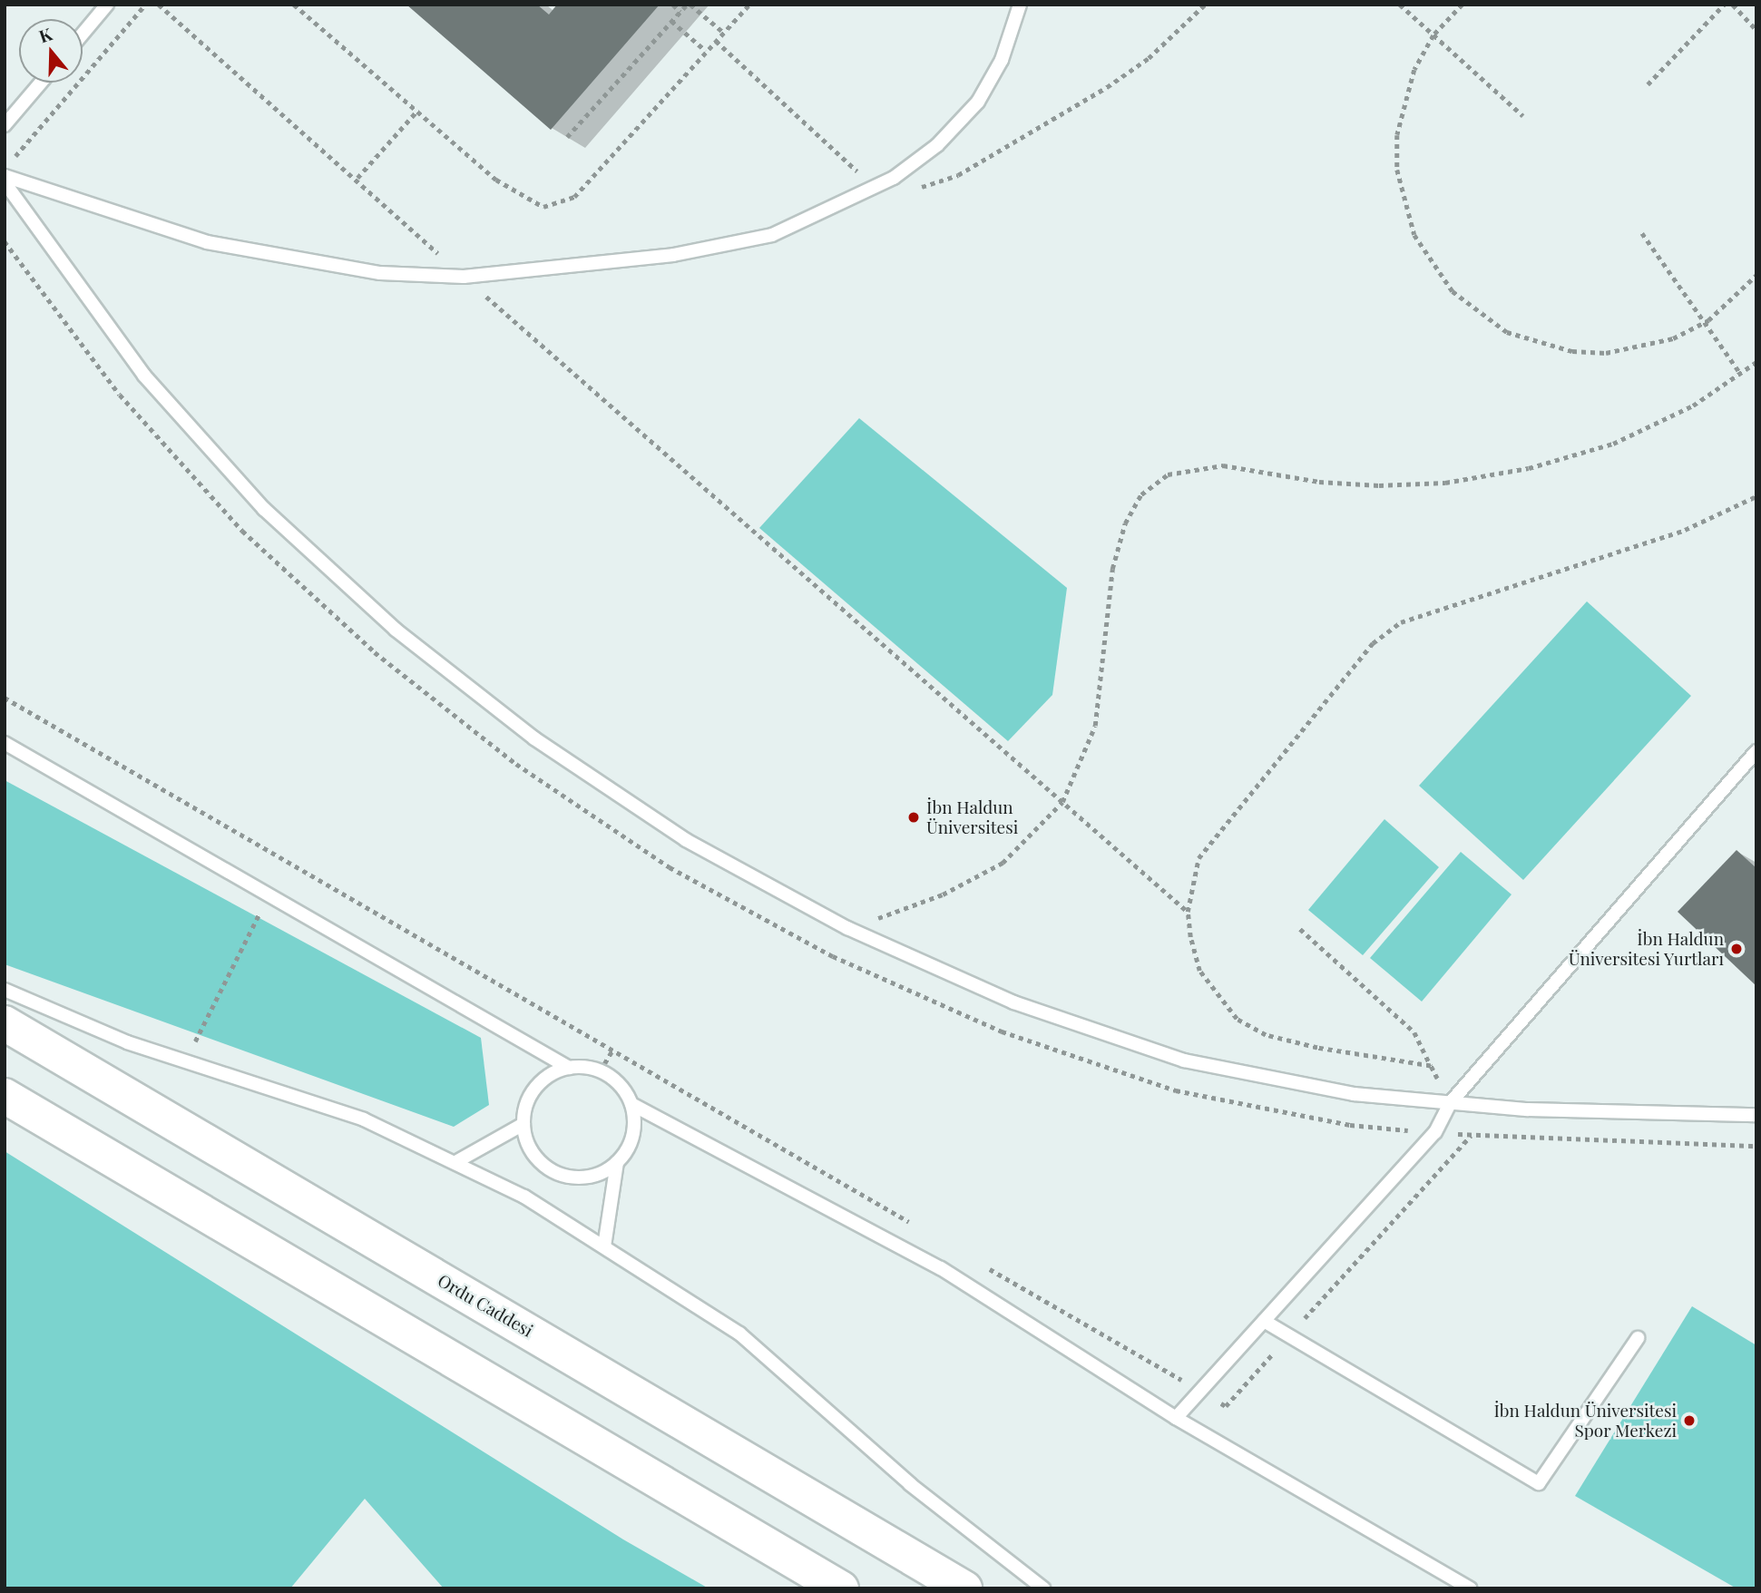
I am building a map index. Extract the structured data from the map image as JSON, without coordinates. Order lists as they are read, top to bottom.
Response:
{
  "streets": {
    "main road": ["Ordu Caddesi"]
  },
  "places": ["İbn Haldun Üniversitesi", "İbn Haldun Üniversitesi Yurtları", "İbn Haldun Üniversitesi Spor Merkezi"],
  "north": "top"
}
